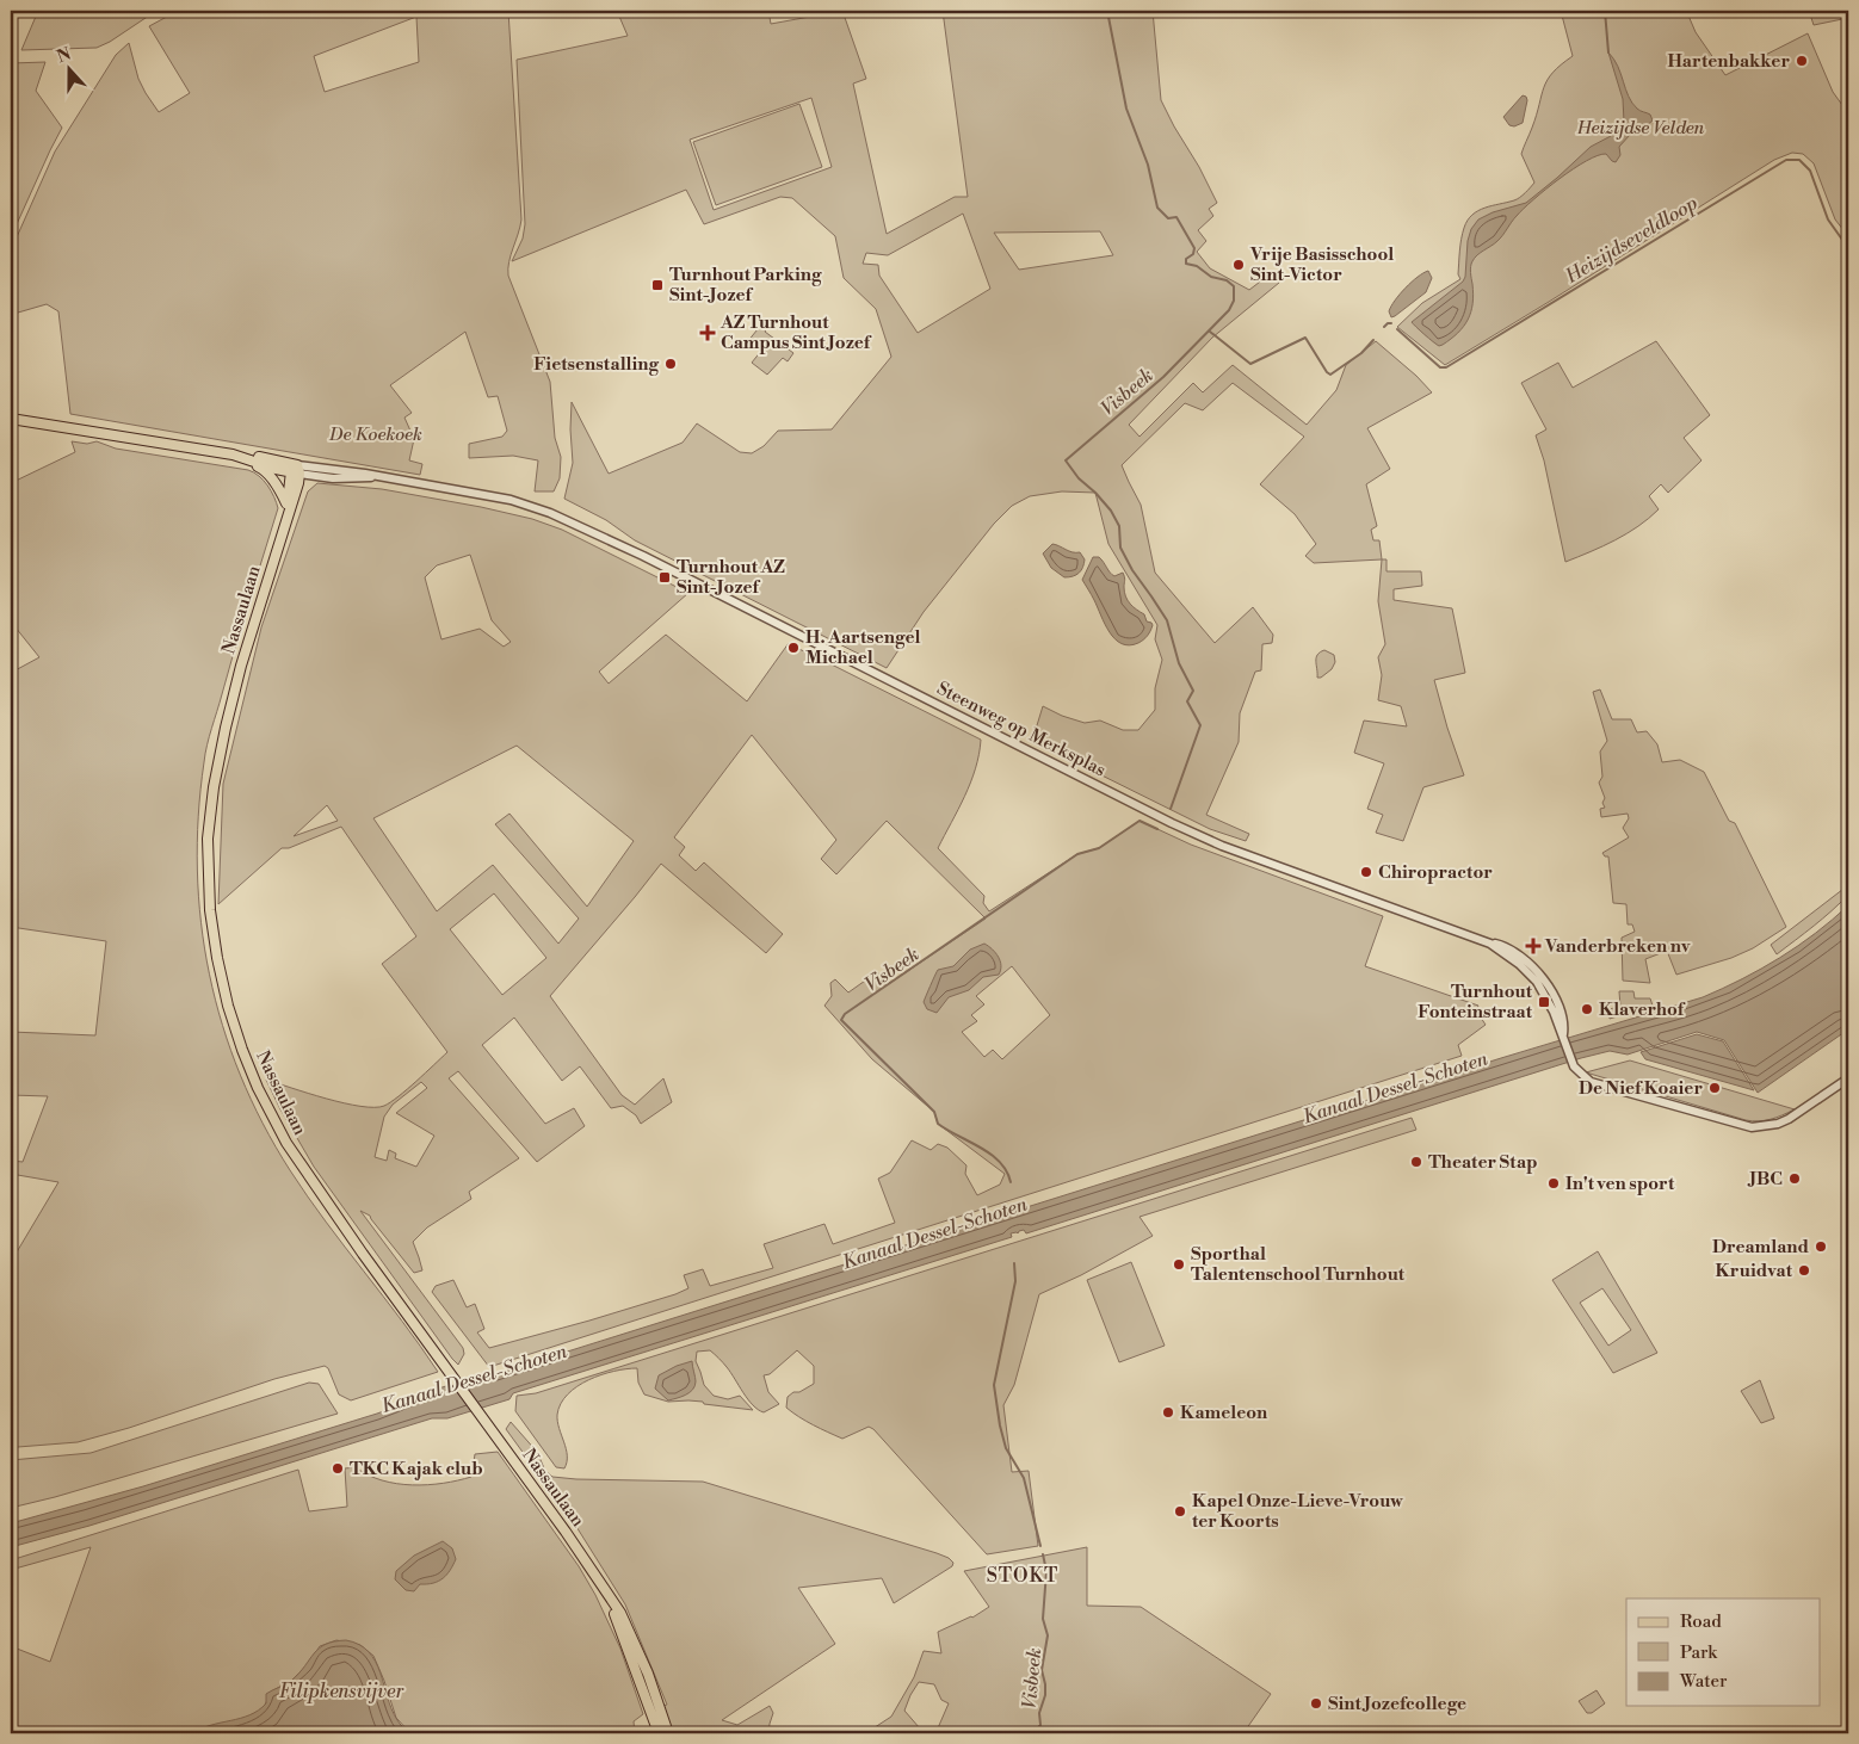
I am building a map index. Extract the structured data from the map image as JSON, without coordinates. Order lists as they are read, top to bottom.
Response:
{
  "streets": {
    "main road": ["Nassaulaan"],
    "street": ["Steenweg op Merksplas"]
  },
  "crossings": [
    ["Nassaulaan", "Steenweg op Merksplas"]
  ],
  "districts": ["STOKT"],
  "water": [
    "Heizijdseveldloop",
    "Visbeek",
    "Kanaal Dessel-Schoten",
    "Filipkensvijver"
  ],
  "parks": ["Heizijdse Velden", "De Koekoek"],
  "places": {
    "other": [
      "Hartenbakker",
      "Vrije Basisschool Sint-Victor",
      "Fietsenstalling",
      "H. Aartsengel Michael",
      "Chiropractor",
      "Klaverhof",
      "De Nief Koaier",
      "Theater Stap",
      "JBC",
      "In't ven sport",
      "Dreamland",
      "Sporthal Talentenschool Turnhout",
      "Kruidvat",
      "Kameleon",
      "TKC Kajak club",
      "Kapel Onze-Lieve-Vrouw ter Koorts",
      "Sint Jozefcollege"
    ],
    "transit": ["Turnhout Parking Sint-Jozef", "Turnhout AZ Sint-Jozef", "Turnhout Fonteinstraat"],
    "health": ["AZ Turnhout Campus Sint Jozef", "Vanderbreken nv"]
  },
  "legend": ["Road", "Park", "Water"],
  "north": "top"
}
